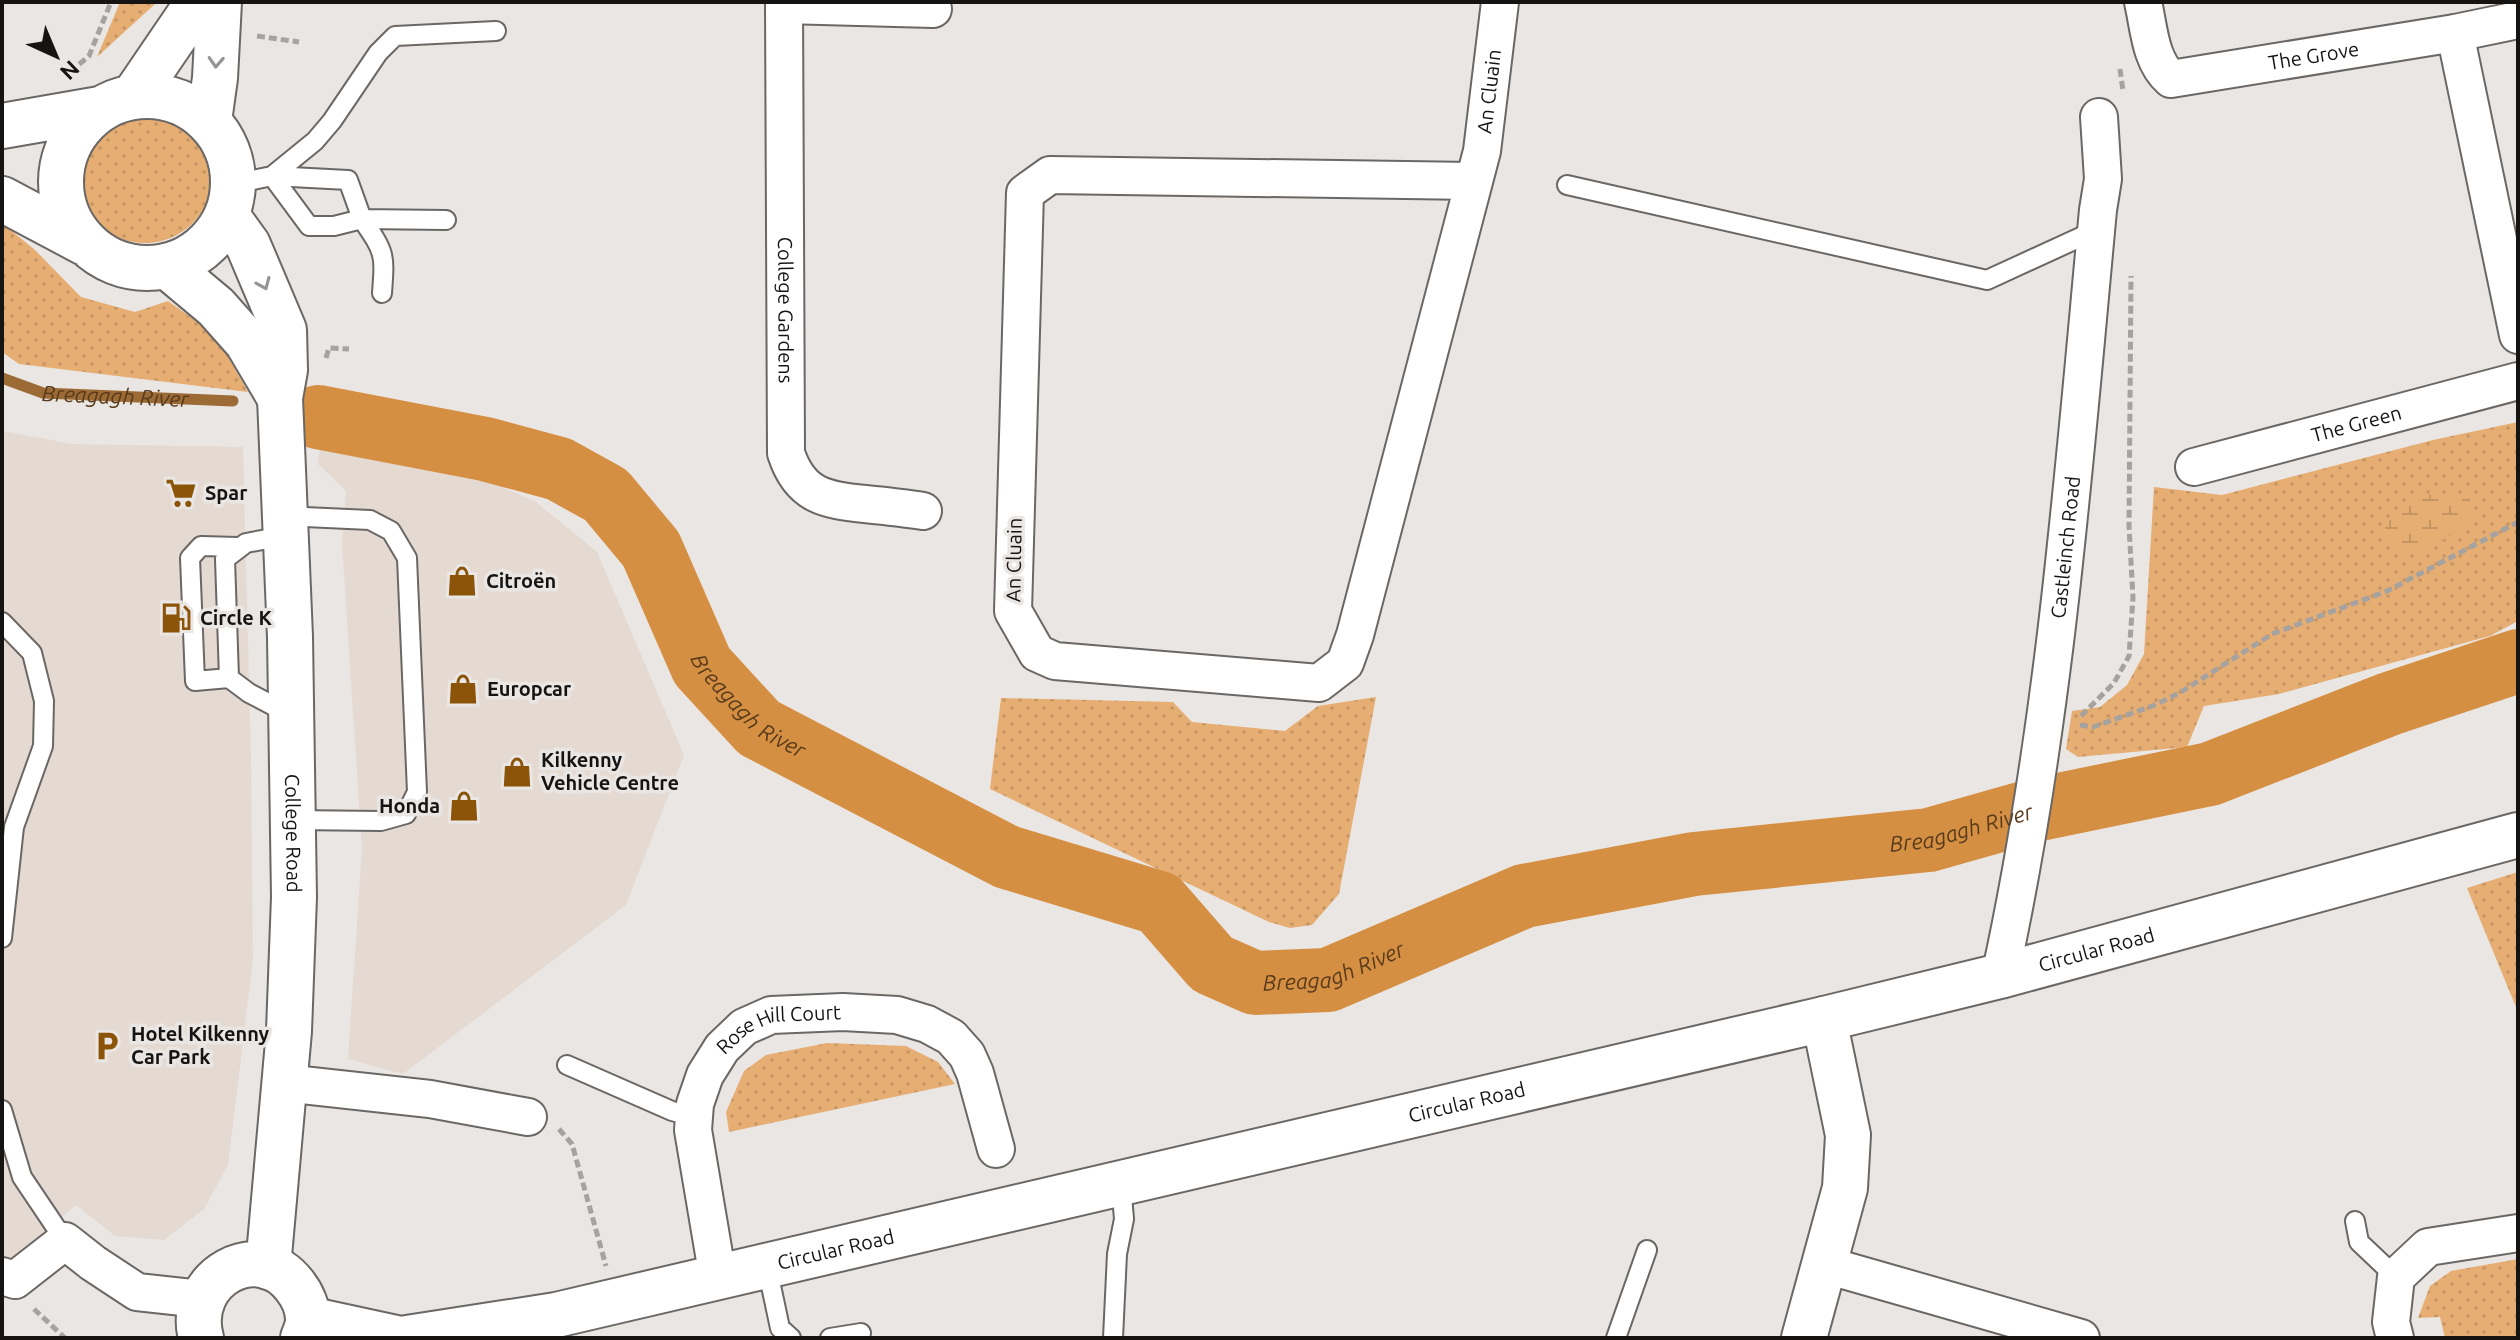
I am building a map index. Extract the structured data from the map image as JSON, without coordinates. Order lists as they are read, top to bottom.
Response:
{
  "streets": {
    "main road": ["College Road", "Circular Road"],
    "street": [
      "The Grove",
      "An Cluain",
      "College Gardens",
      "The Green",
      "Castleinch Road",
      "Rose Hill Court"
    ]
  },
  "crossings": [
    ["Castleinch Road", "Circular Road"],
    ["Circular Road", "Rose Hill Court"]
  ],
  "water": ["Breagagh River"],
  "places": {
    "supermarket": ["Spar"],
    "shop": [
      "Citroën",
      "Europcar",
      "Kilkenny Vehicle Centre",
      "Honda"
    ],
    "fuel station": ["Circle K"],
    "parking": ["Hotel Kilkenny Car Park"]
  },
  "north": "bottom right"
}
